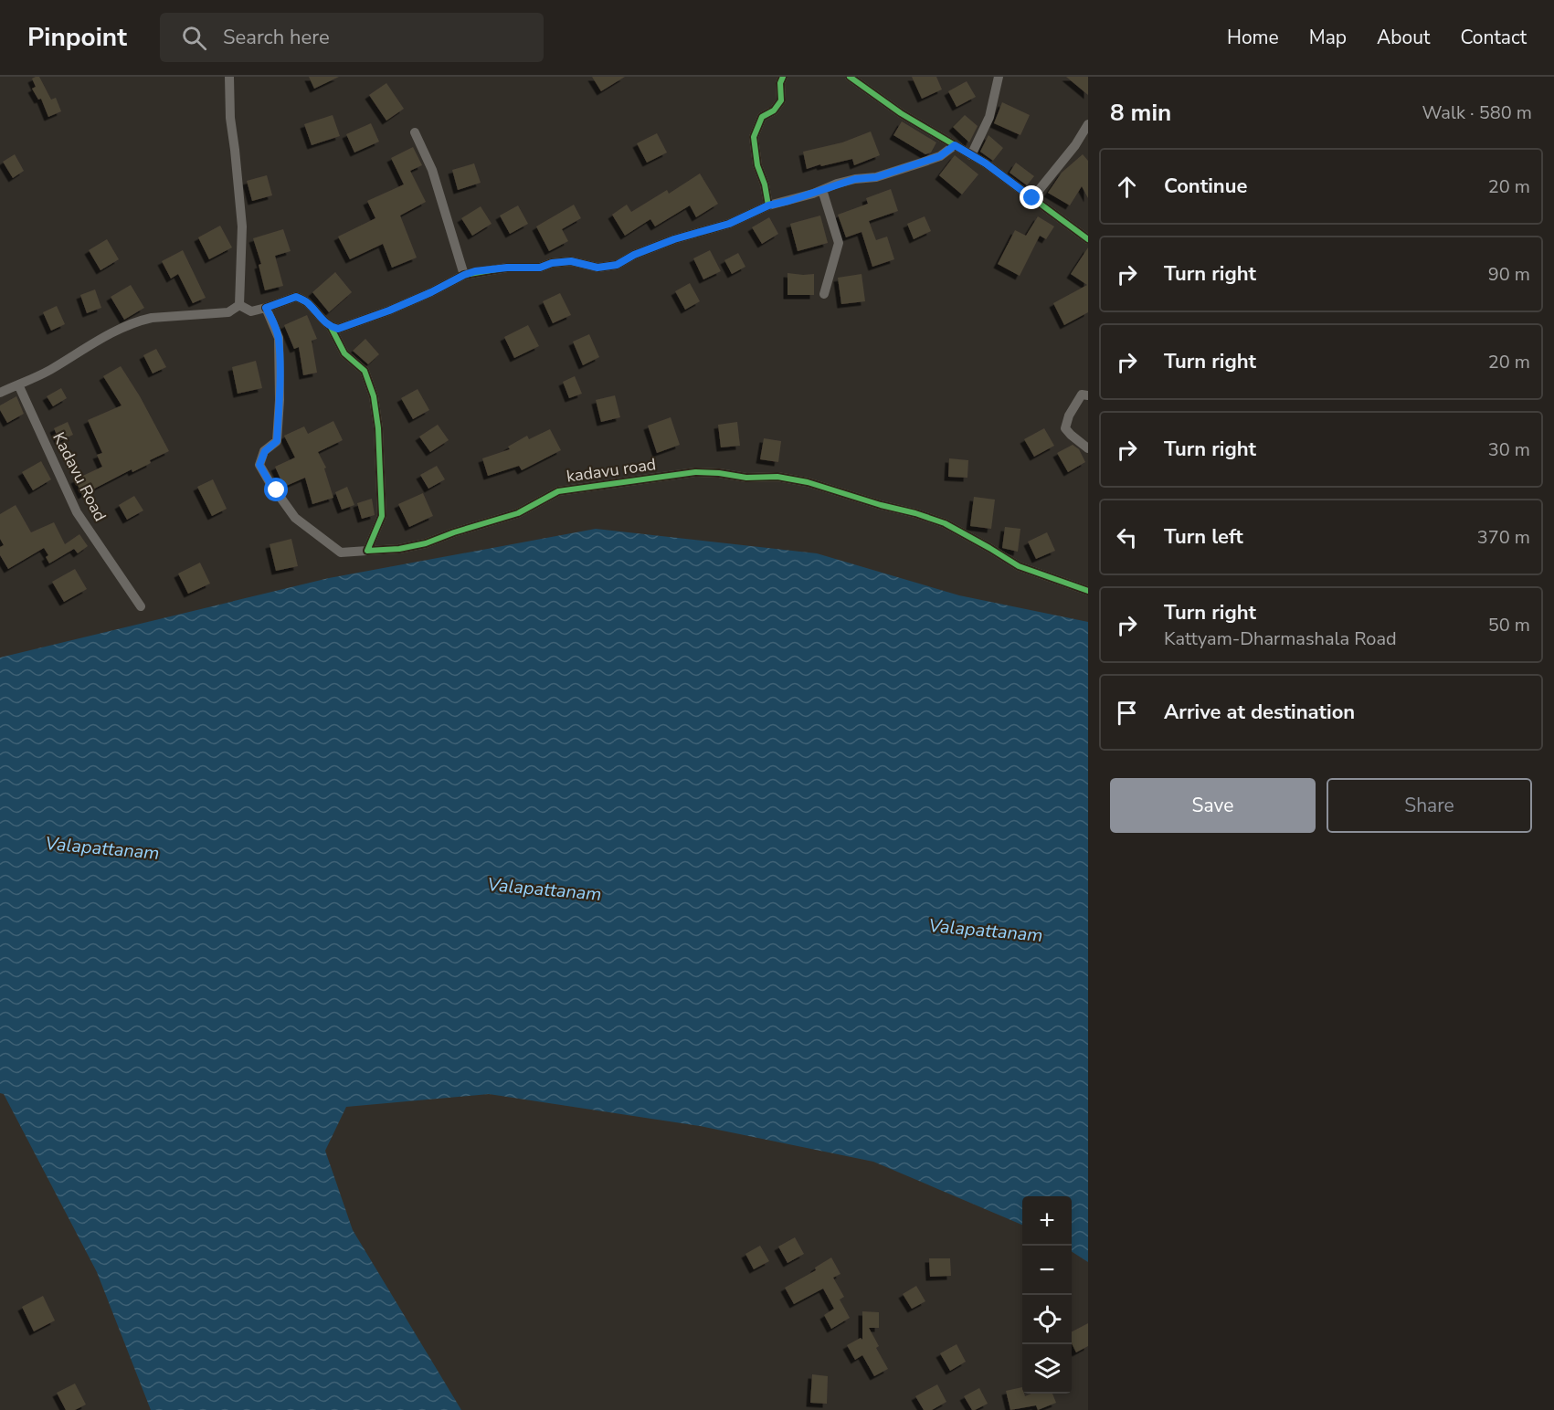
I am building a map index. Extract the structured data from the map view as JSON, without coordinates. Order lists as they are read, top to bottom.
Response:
{
  "streets": {
    "street": ["kadavu road", "Kadavu Road"]
  },
  "water": ["Valapattanam"],
  "page": {
    "header": "Pinpoint",
    "search": "Search here",
    "nav": [
      "Home",
      "Map",
      "About",
      "Contact"
    ],
    "heading": ["8 min", "Walk · 580 m"],
    "list": [
      ["Continue", "20 m"],
      ["Turn right", "90 m"],
      ["Turn right", "20 m"],
      ["Turn right", "30 m"],
      ["Turn left", "370 m"],
      ["Turn right", "Kattyam-Dharmashala Road", "50 m"],
      "Arrive at destination"
    ],
    "buttons": ["Save", "Share"],
    "map_buttons": ["+", "−"]
  }
}
